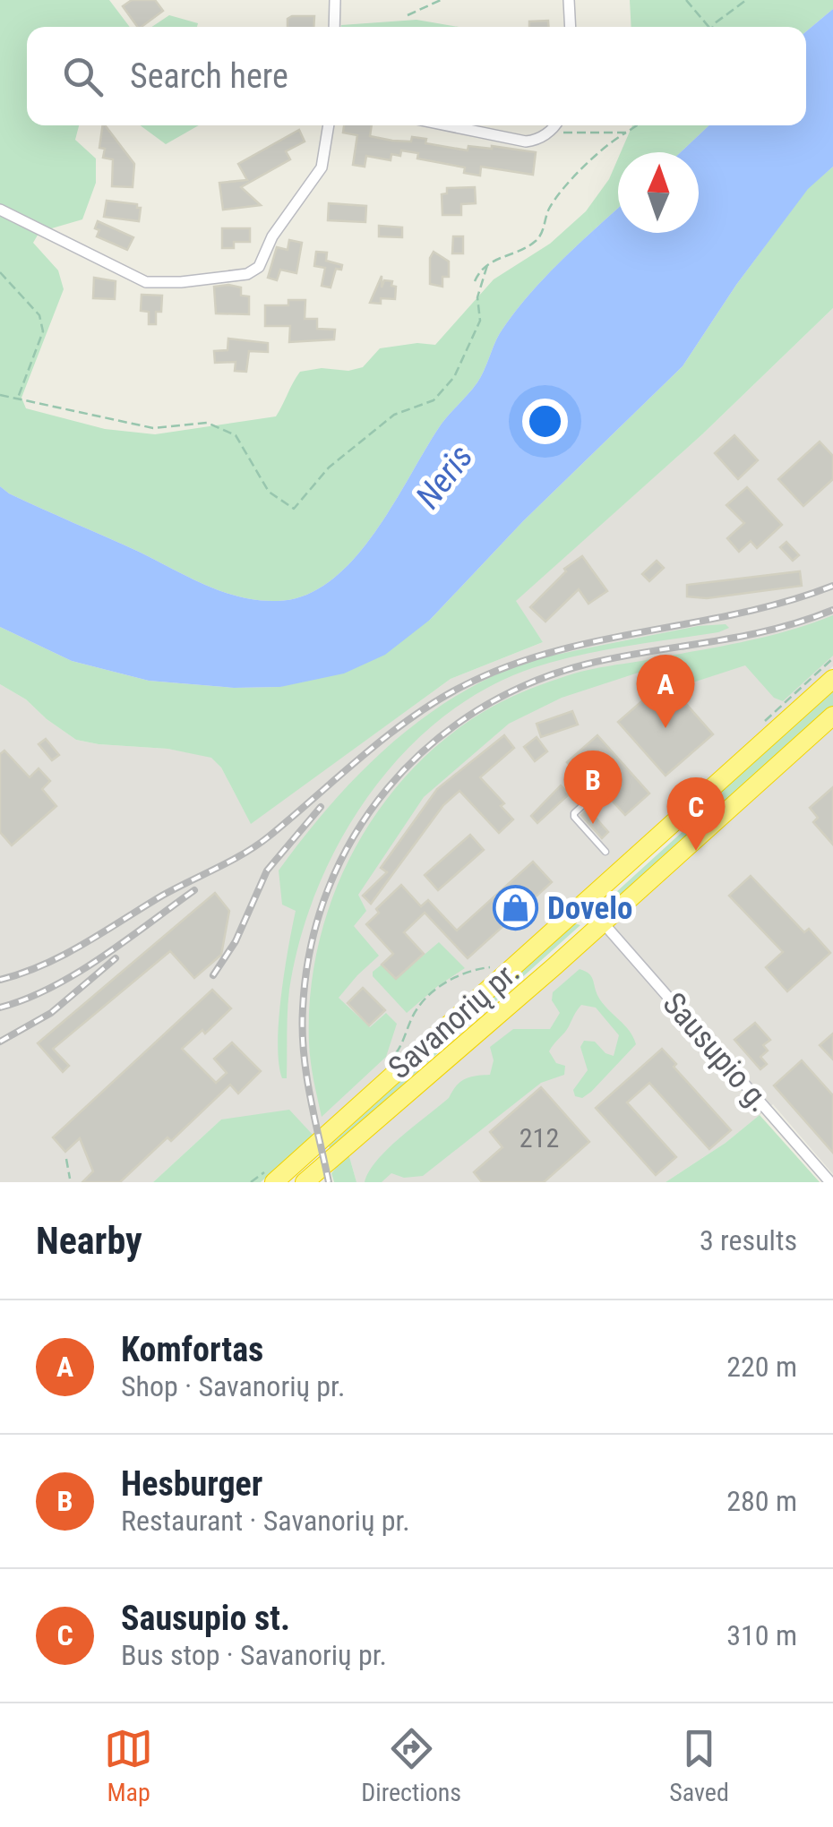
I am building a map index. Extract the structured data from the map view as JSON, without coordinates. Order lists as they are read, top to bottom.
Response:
{
  "streets": {
    "highway": ["Savanorių pr."],
    "street": ["Sausupio g."]
  },
  "crossings": [
    ["Savanorių pr.", "Sausupio g."]
  ],
  "water": ["Neris"],
  "places": {
    "shop": ["Dovelo"]
  },
  "house_numbers": ["212"],
  "north": "top",
  "page": {
    "search": "Search here",
    "pins": ["A", "B", "C"],
    "heading": ["Nearby", "3 results"],
    "list": [
      {
        "mark": "A",
        "name": "Komfortas",
        "note": "Shop · Savanorių pr.",
        "value": "220 m"
      },
      {
        "mark": "B",
        "name": "Hesburger",
        "note": "Restaurant · Savanorių pr.",
        "value": "280 m"
      },
      {
        "mark": "C",
        "name": "Sausupio st.",
        "note": "Bus stop · Savanorių pr.",
        "value": "310 m"
      }
    ],
    "nav": ["Map", "Directions", "Saved"]
  }
}
